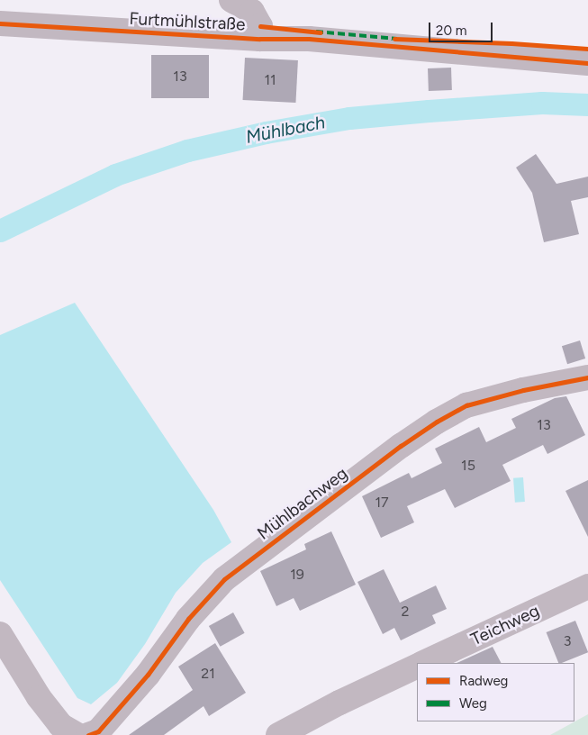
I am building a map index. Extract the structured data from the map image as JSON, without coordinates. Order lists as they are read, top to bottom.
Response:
{
  "streets": {
    "street": ["Furtmühlstraße", "Mühlbachweg", "Teichweg"]
  },
  "water": ["Mühlbach"],
  "house_numbers": [
    "13",
    "11",
    "13",
    "15",
    "17",
    "19",
    "2",
    "3",
    "21"
  ],
  "legend": ["Radweg", "Weg"],
  "scale_bar": "20 m"
}
